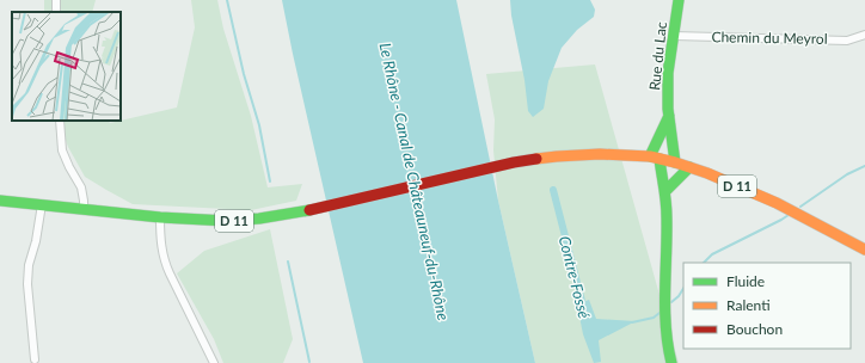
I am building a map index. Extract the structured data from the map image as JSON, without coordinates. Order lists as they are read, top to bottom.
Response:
{
  "streets": {
    "main road": ["Rue du Lac", "D 11"],
    "street": ["Chemin du Meyrol"]
  },
  "crossings": [
    ["Chemin du Meyrol", "Rue du Lac"],
    ["Rue du Lac", "D 11"]
  ],
  "water": ["Le Rhône - Canal de Châteauneuf-du-Rhône", "Contre-Fossé"],
  "legend": ["Fluide", "Ralenti", "Bouchon"]
}
